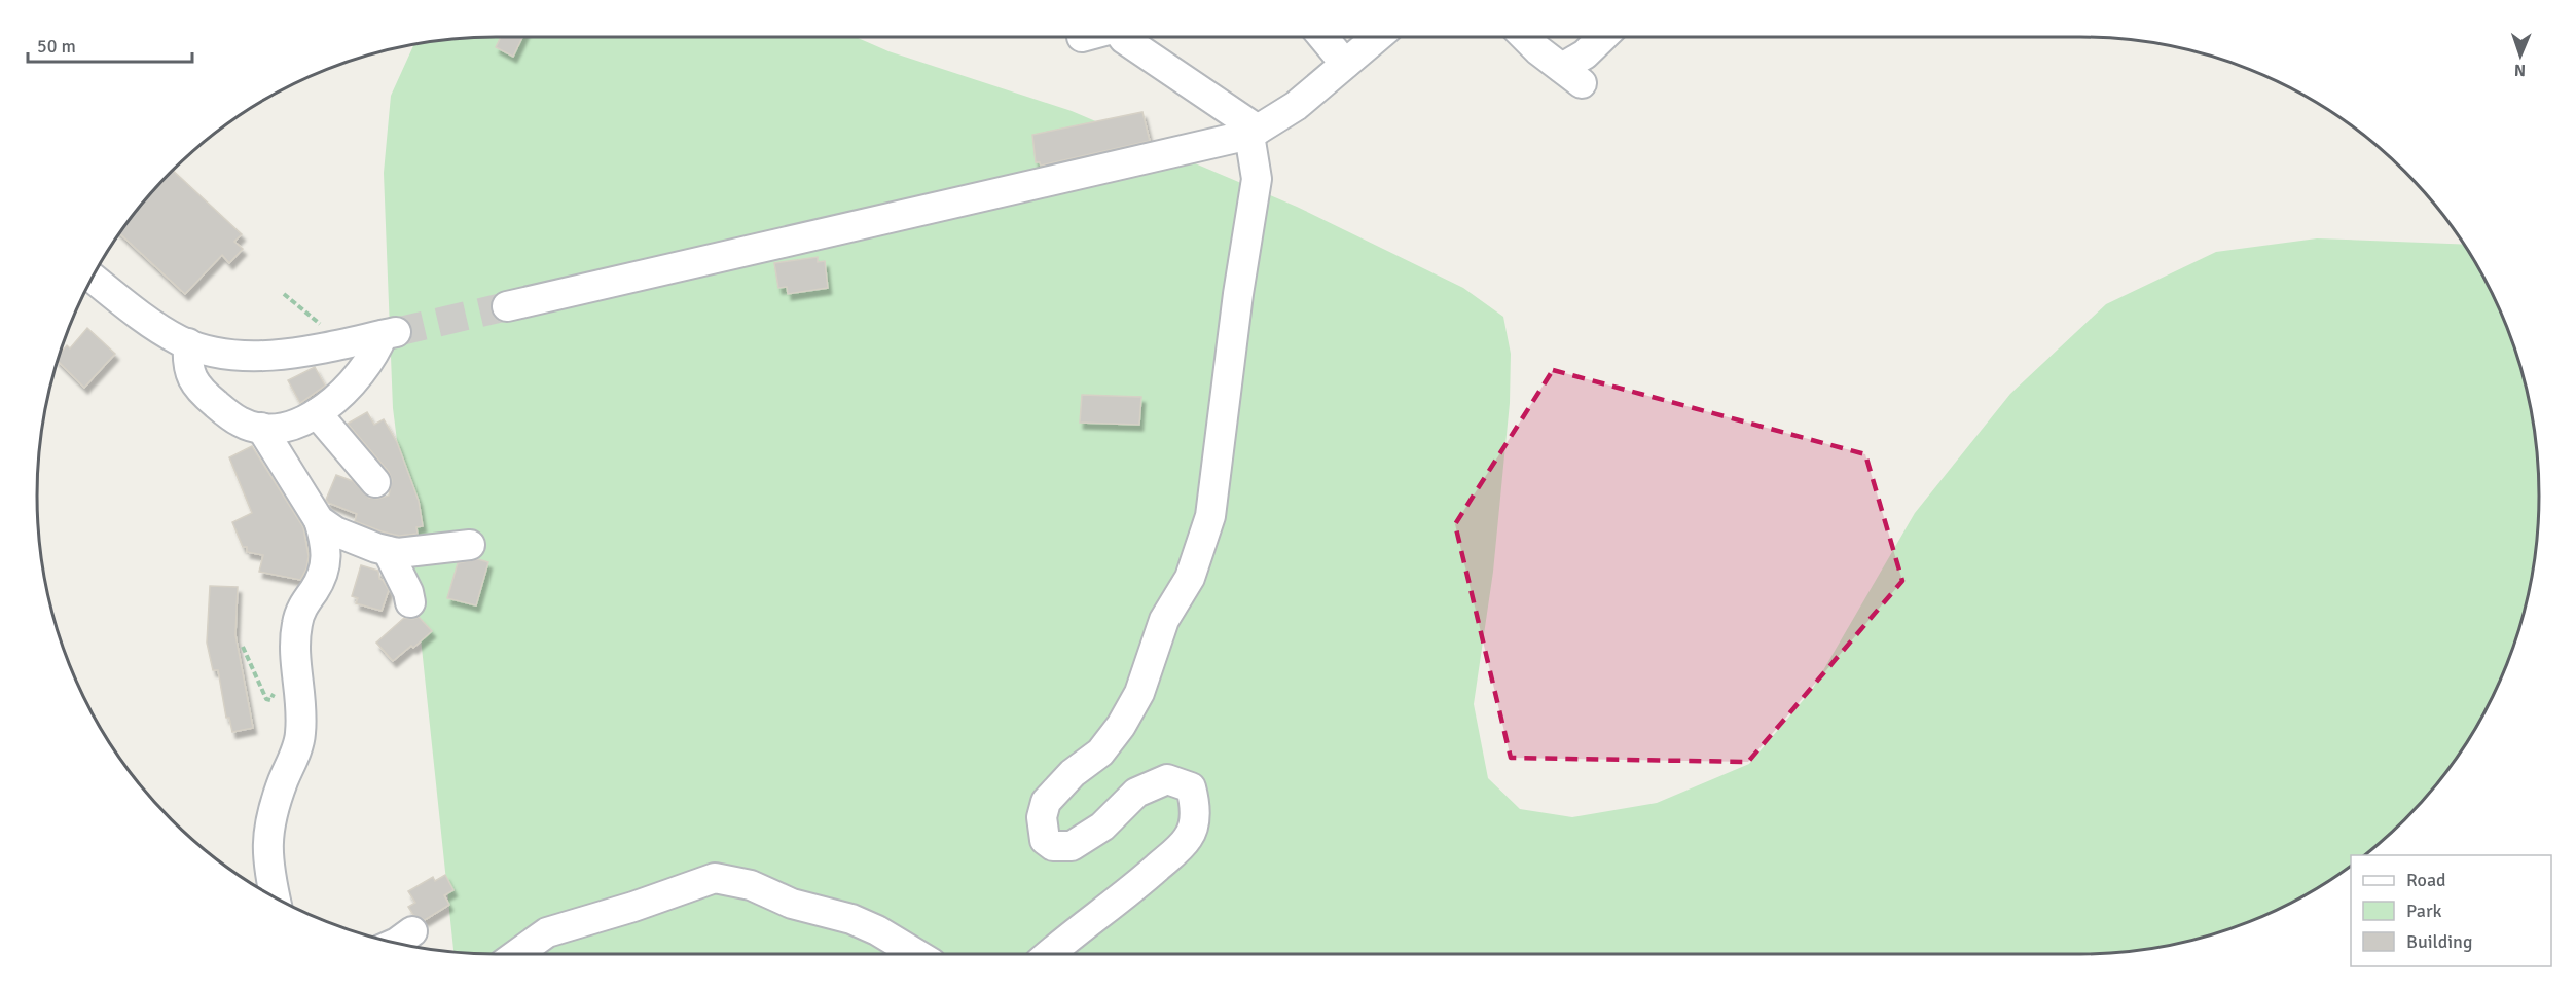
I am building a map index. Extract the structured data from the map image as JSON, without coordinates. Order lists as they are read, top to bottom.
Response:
{
  "legend": ["Road", "Park", "Building"],
  "scale_bar": "50 m",
  "north": "bottom"
}
